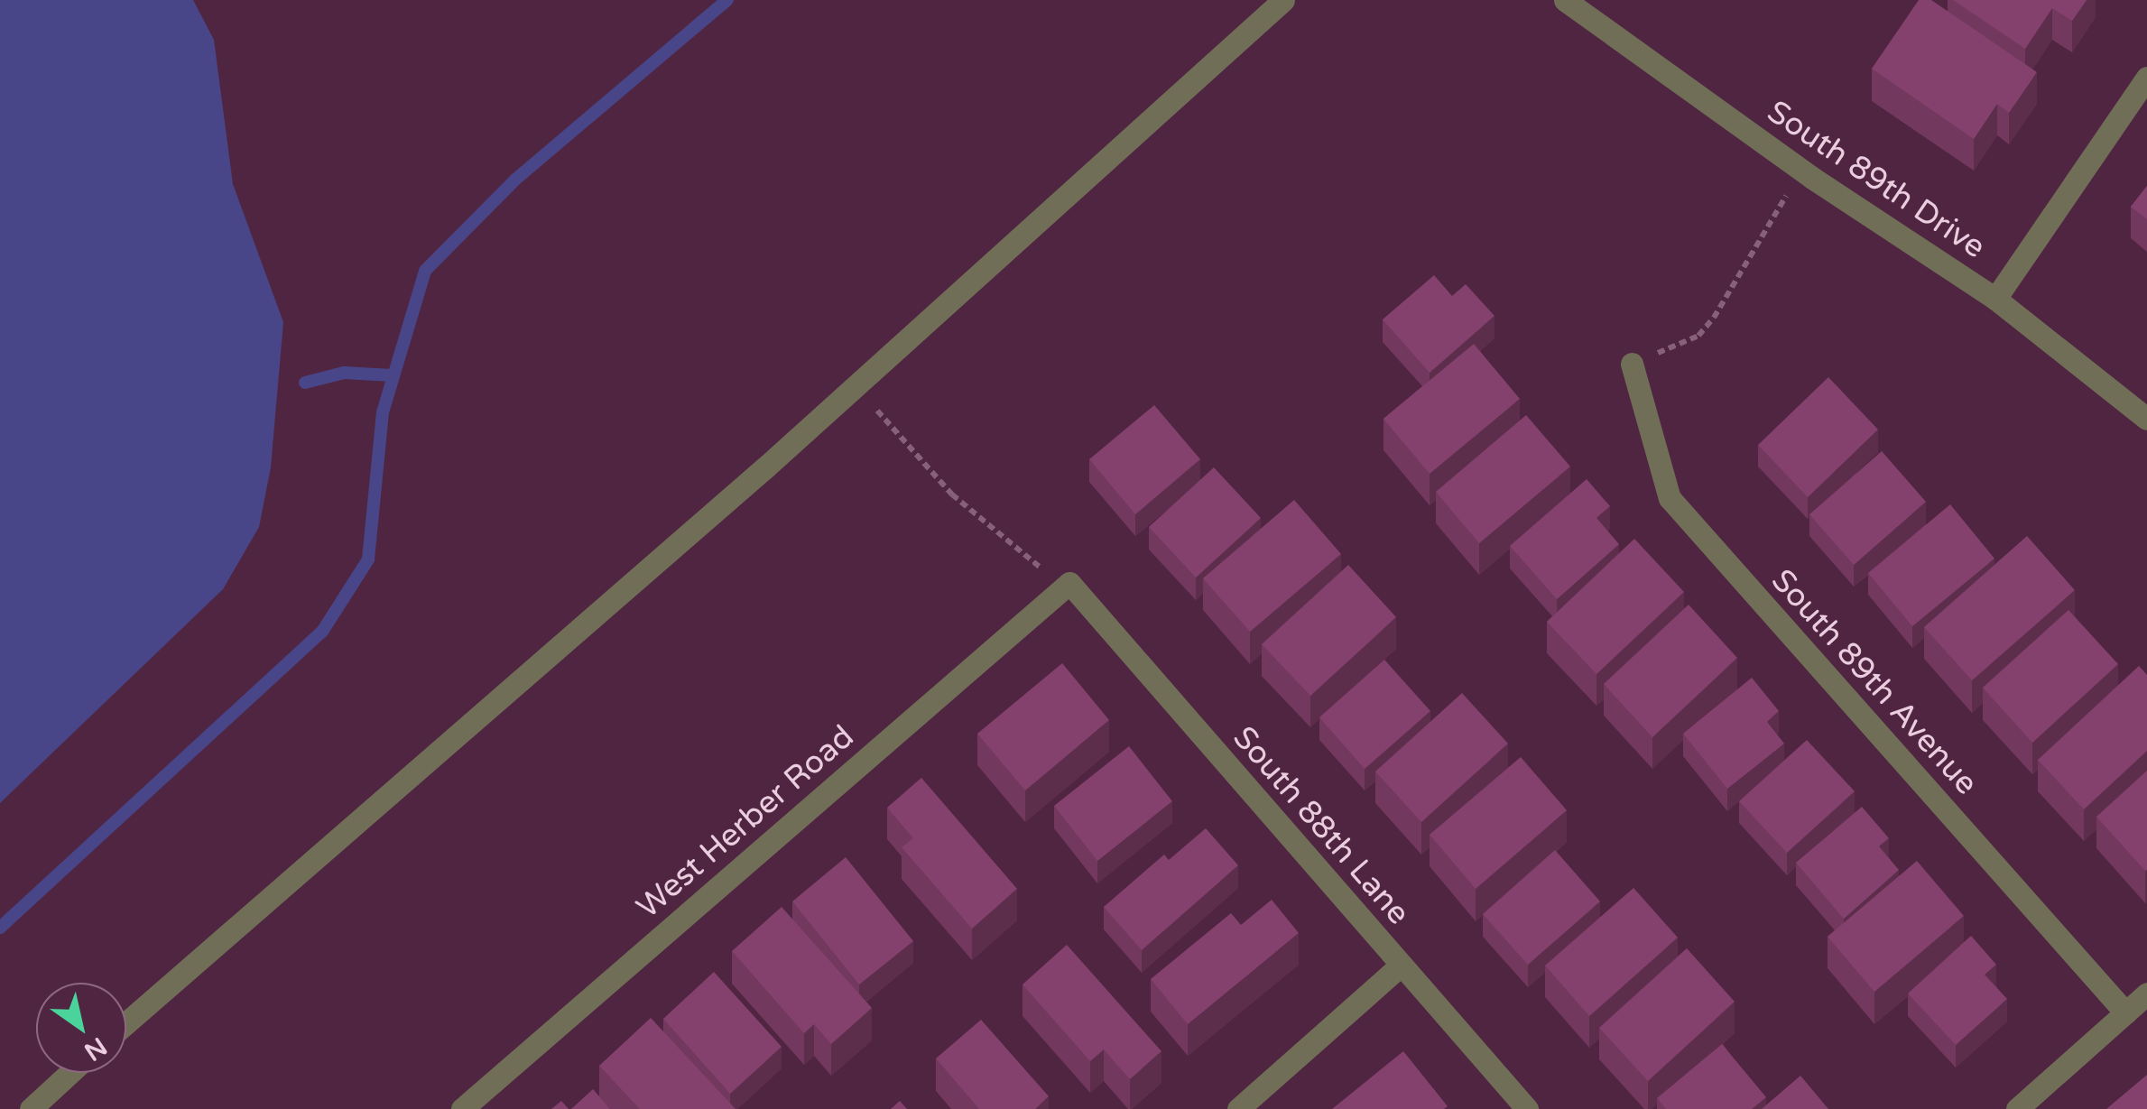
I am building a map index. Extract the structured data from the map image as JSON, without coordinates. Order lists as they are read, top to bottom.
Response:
{
  "streets": {
    "street": [
      "South 89th Drive",
      "South 89th Avenue",
      "West Herber Road",
      "South 88th Lane"
    ]
  },
  "crossings": [
    ["West Herber Road", "South 88th Lane"]
  ],
  "north": "bottom right"
}
